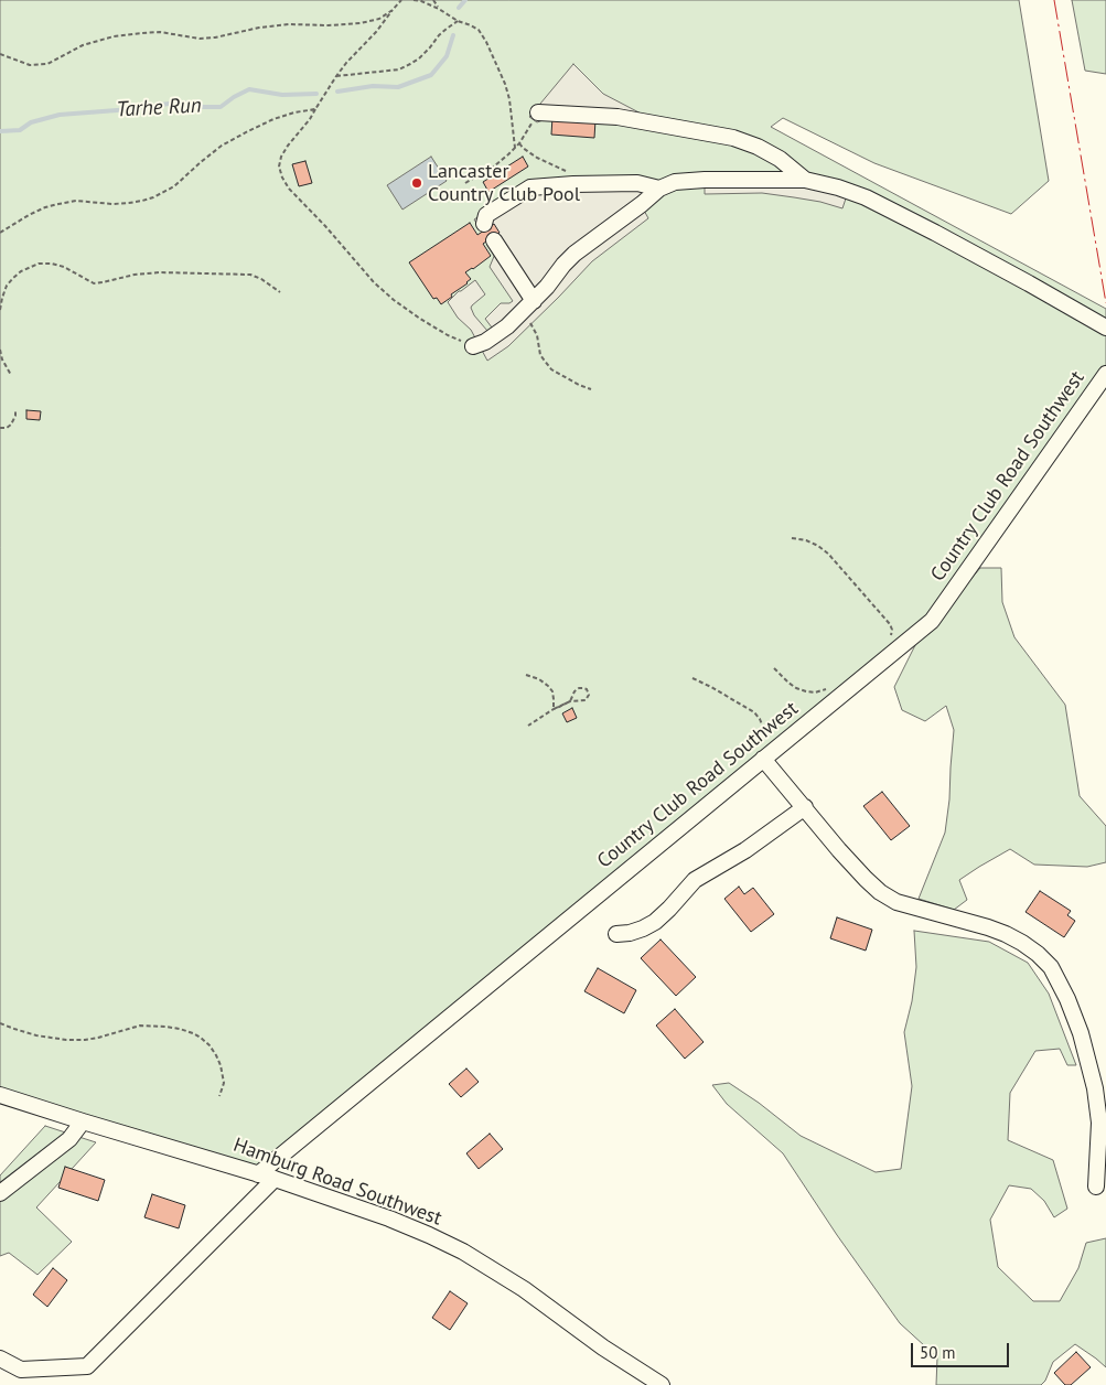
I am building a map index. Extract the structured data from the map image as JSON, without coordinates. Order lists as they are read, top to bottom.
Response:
{
  "streets": {
    "street": ["Country Club Road Southwest", "Hamburg Road Southwest"]
  },
  "crossings": [
    ["Country Club Road Southwest", "Hamburg Road Southwest"]
  ],
  "water": ["Tarhe Run"],
  "places": ["Lancaster Country Club Pool"],
  "scale_bar": "50 m"
}
